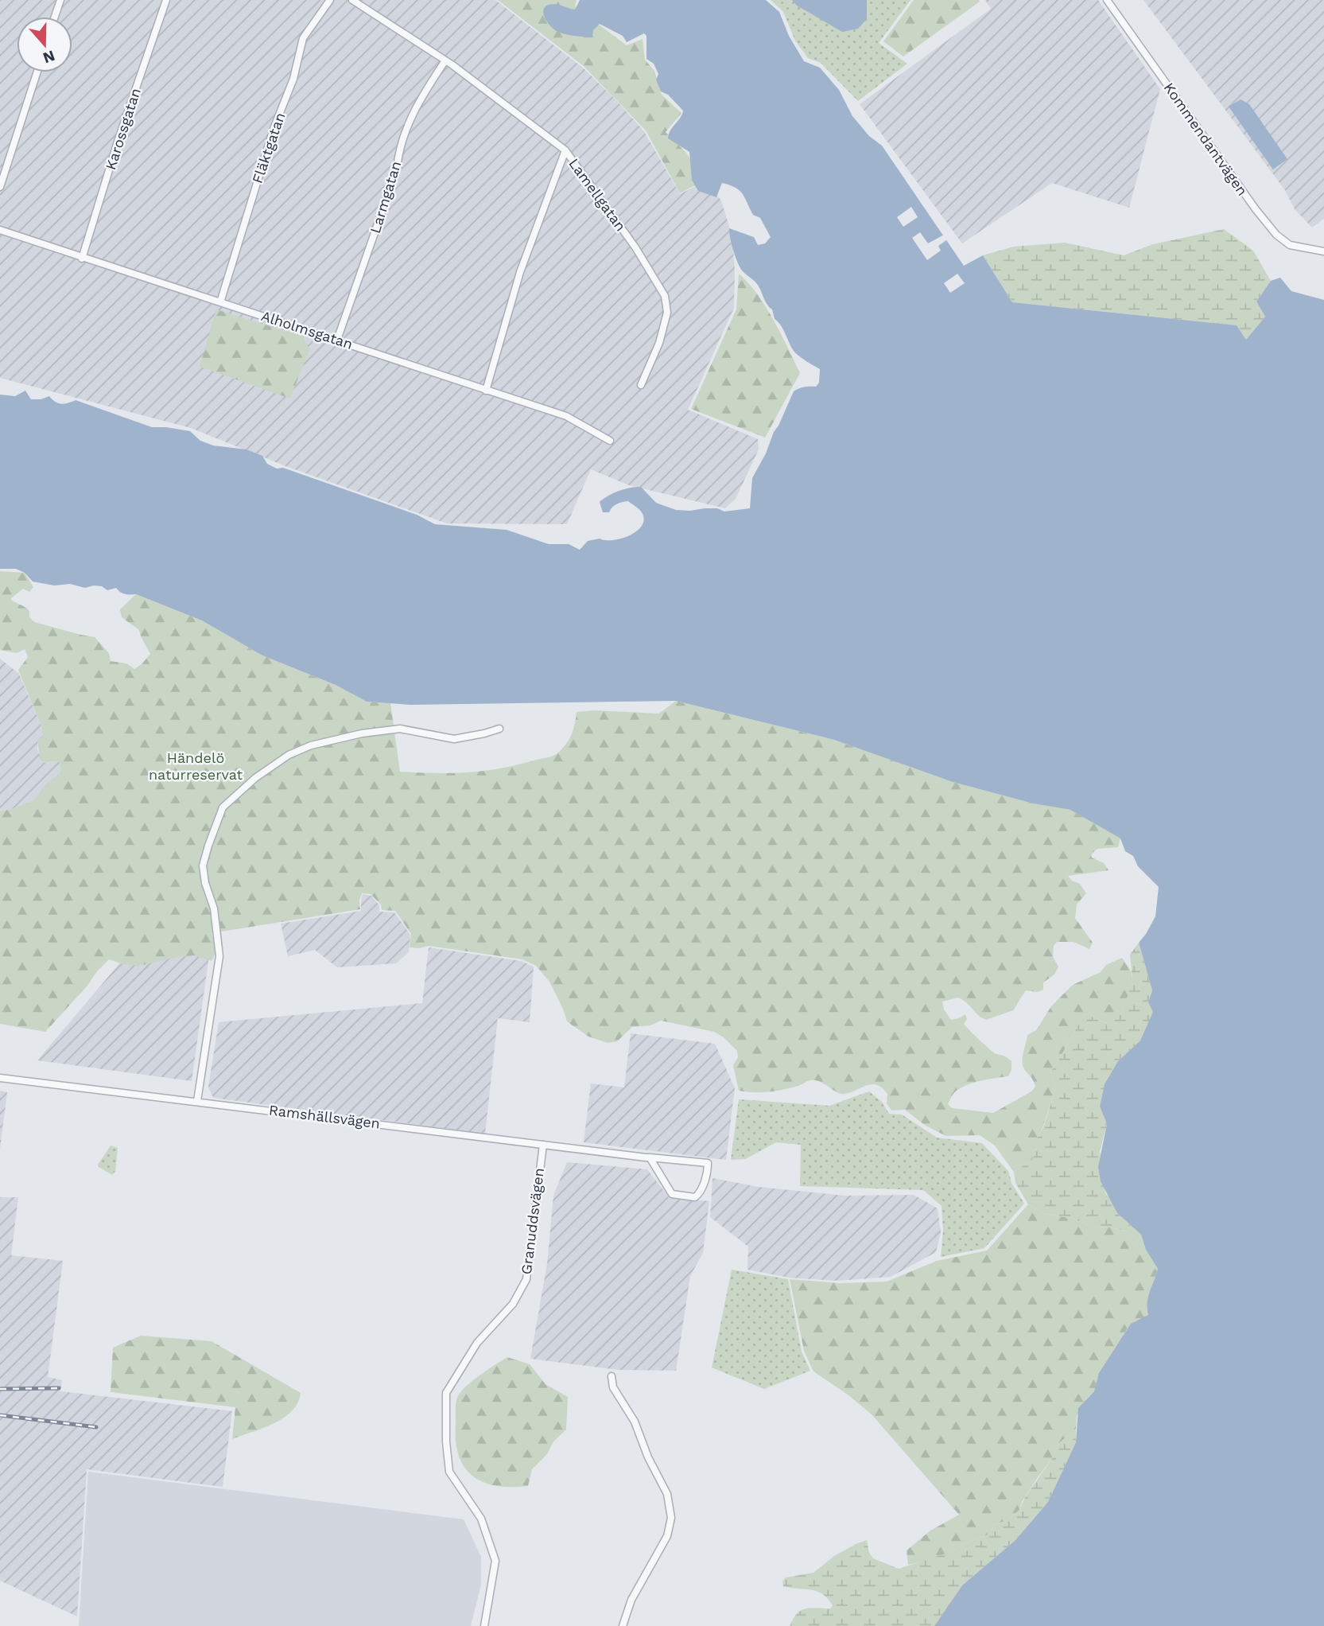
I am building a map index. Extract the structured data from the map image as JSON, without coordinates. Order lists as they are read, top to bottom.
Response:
{
  "streets": {
    "street": [
      "Karossgatan",
      "Kommendantvägen",
      "Fläktgatan",
      "Lamellgatan",
      "Larmgatan",
      "Alholmsgatan",
      "Ramshällsvägen",
      "Granuddsvägen"
    ]
  },
  "crossings": [
    ["Karossgatan", "Alholmsgatan"],
    ["Fläktgatan", "Alholmsgatan"],
    ["Lamellgatan", "Larmgatan"],
    ["Larmgatan", "Alholmsgatan"],
    ["Ramshällsvägen", "Granuddsvägen"]
  ],
  "parks": ["Händelö naturreservat"],
  "north": "bottom"
}
